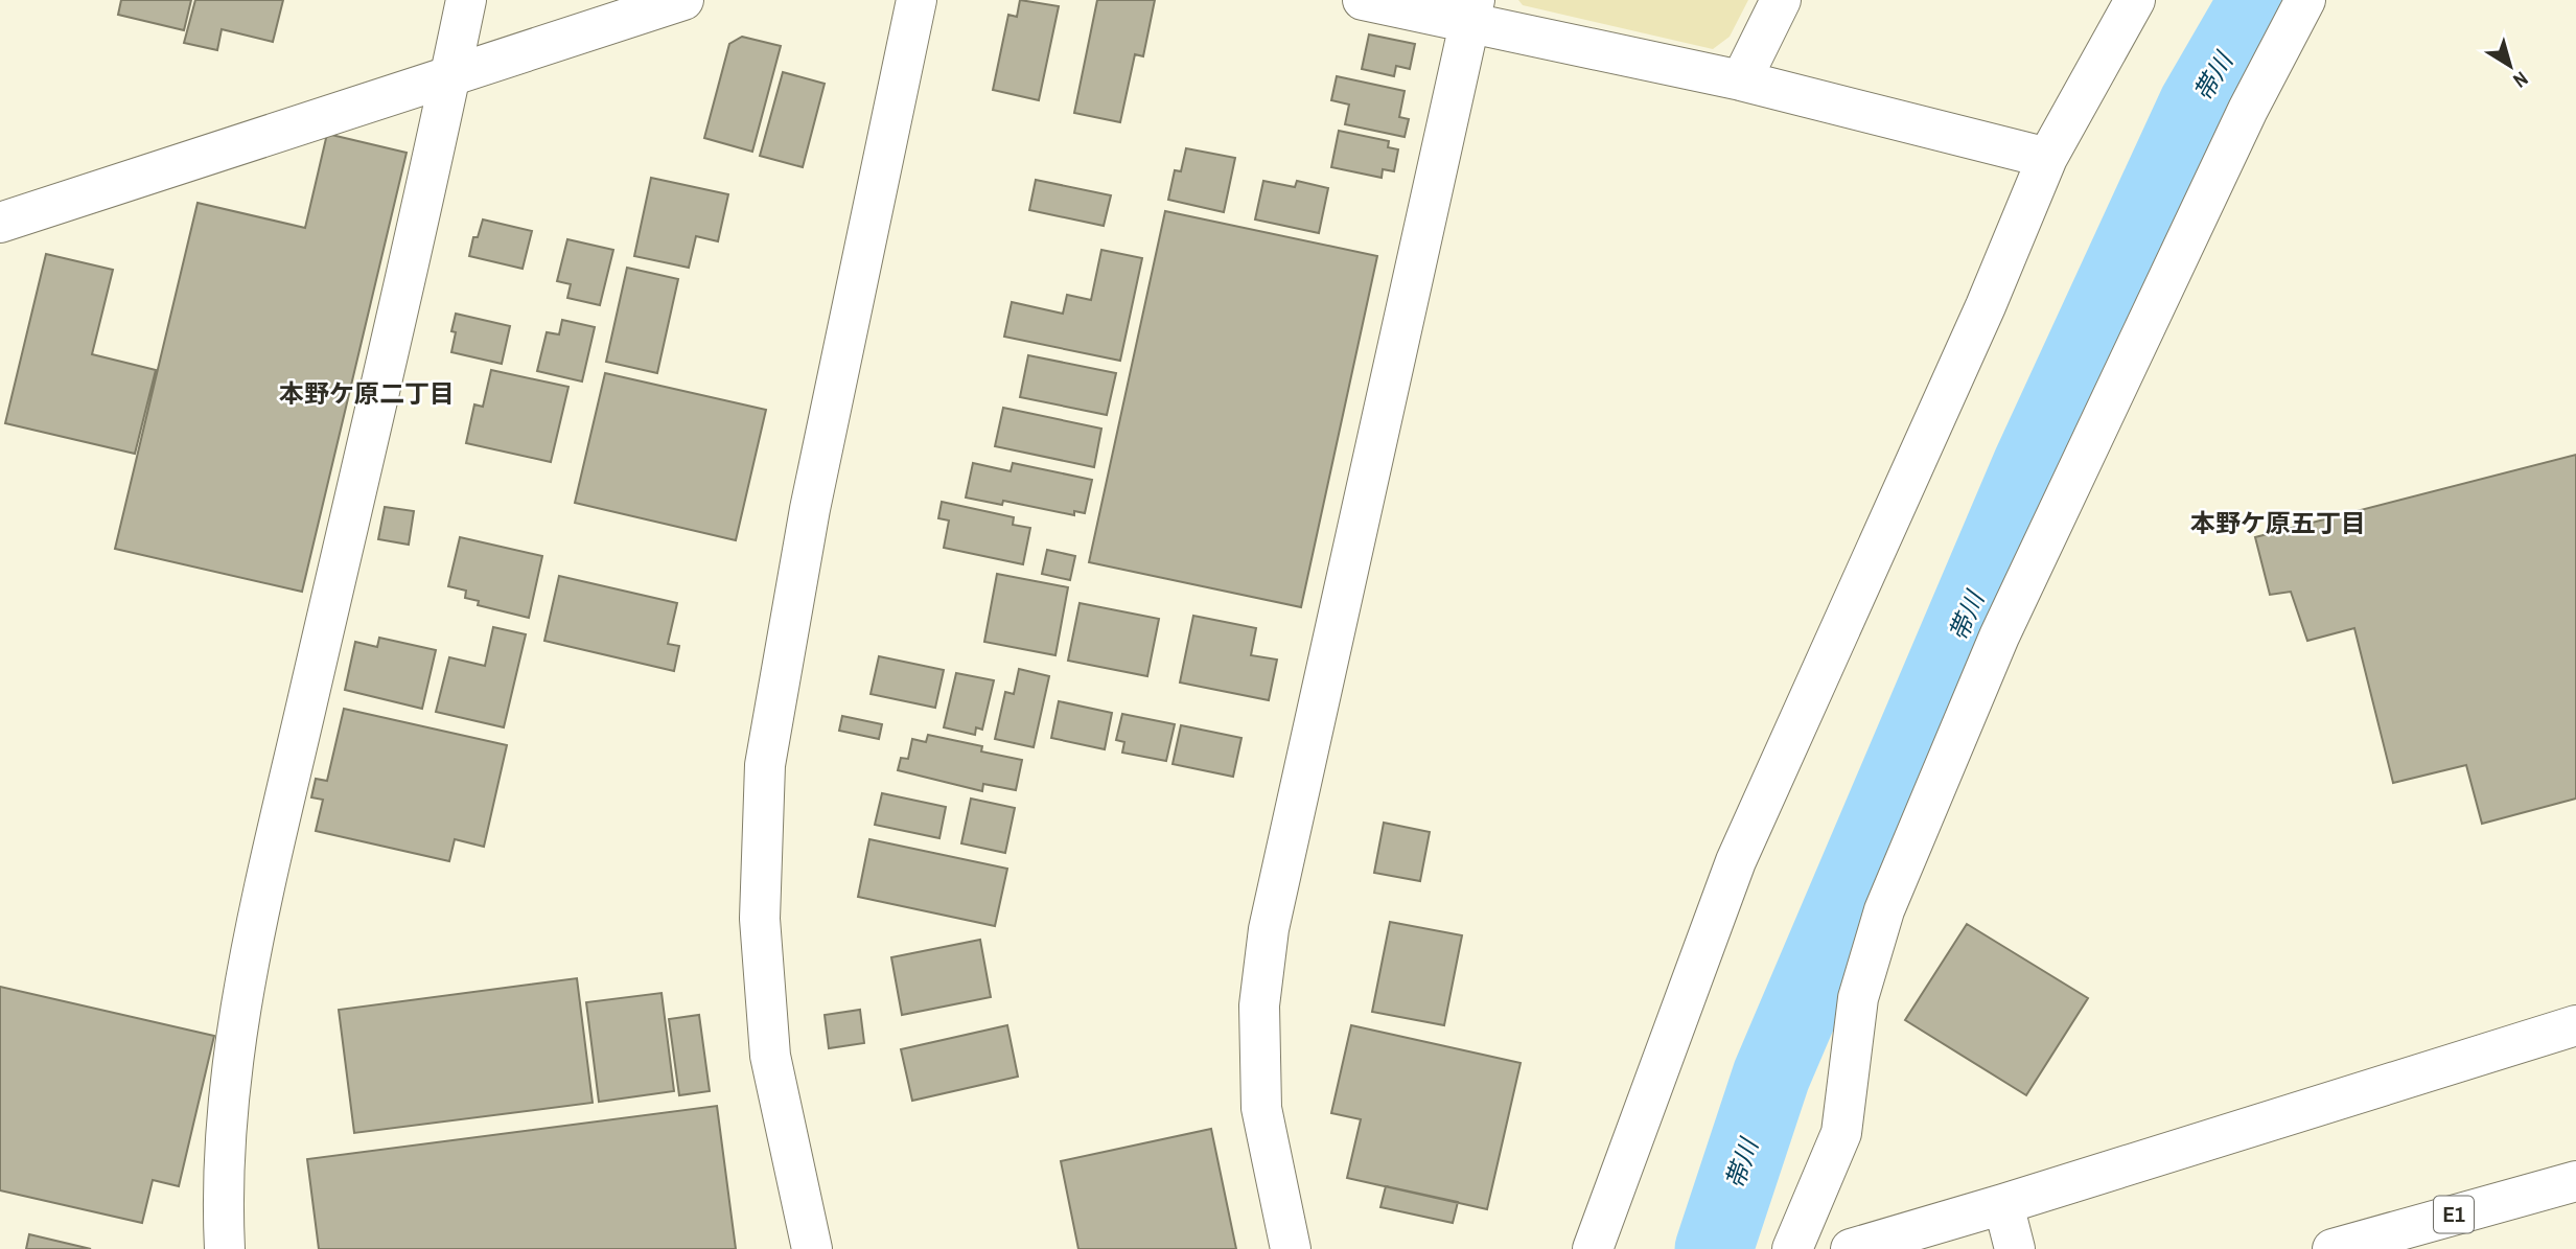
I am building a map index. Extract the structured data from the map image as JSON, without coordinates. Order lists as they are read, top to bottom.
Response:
{
  "streets": {
    "main road": ["E1"]
  },
  "districts": ["本野ケ原二丁目", "本野ケ原五丁目"],
  "water": ["帯川"],
  "north": "bottom right"
}
